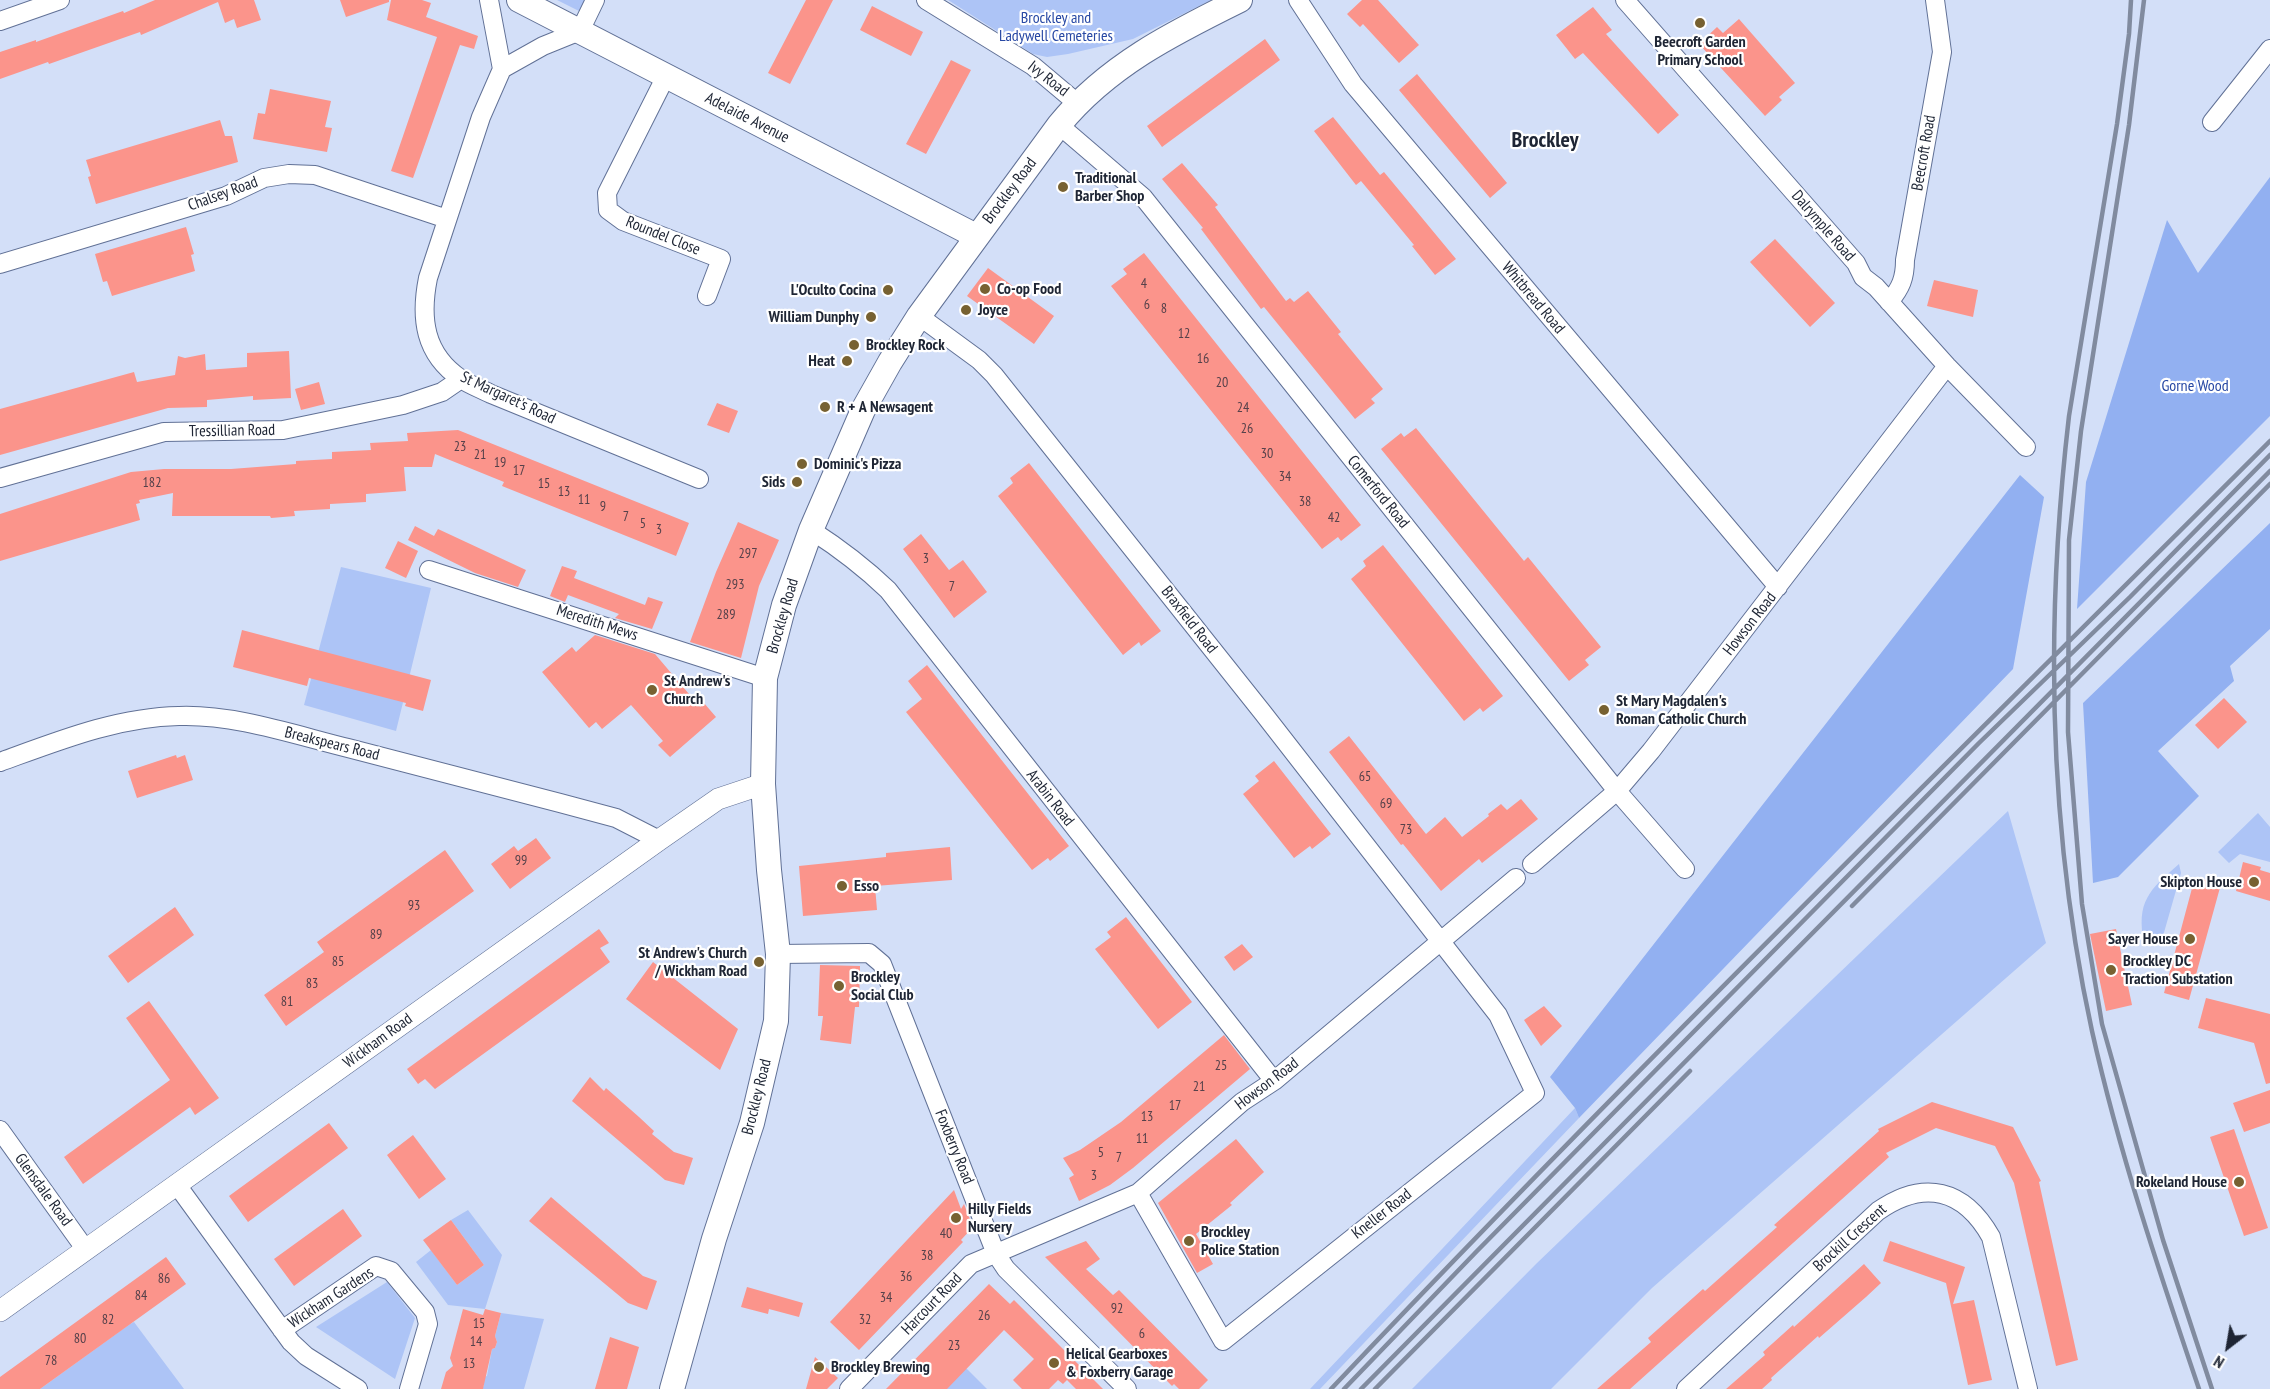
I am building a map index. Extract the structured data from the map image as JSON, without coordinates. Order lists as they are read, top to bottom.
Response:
{
  "streets": {
    "main road": ["Adelaide Avenue", "Brockley Road"],
    "street": [
      "Ivy Road",
      "Beecroft Road",
      "Chalsey Road",
      "Dalrymple Road",
      "Roundel Close",
      "Whitbread Road",
      "St Margaret's Road",
      "Tressillian Road",
      "Comerford Road",
      "Braxfield Road",
      "Meredith Mews",
      "Howson Road",
      "Breakspears Road",
      "Arabin Road",
      "Wickham Road",
      "Foxberry Road",
      "Glensdale Road",
      "Kneller Road",
      "Brockill Crescent",
      "Wickham Gardens",
      "Harcourt Road"
    ]
  },
  "crossings": [
    ["Ivy Road", "Brockley Road"],
    ["Adelaide Avenue", "Brockley Road"],
    ["Adelaide Avenue", "Roundel Close"],
    ["Beecroft Road", "Dalrymple Road"],
    ["Brockley Road", "Comerford Road"],
    ["Brockley Road", "Braxfield Road"],
    ["Brockley Road", "Meredith Mews"],
    ["Brockley Road", "Arabin Road"],
    ["Brockley Road", "Wickham Road"],
    ["Brockley Road", "Foxberry Road"],
    ["Chalsey Road", "St Margaret's Road"],
    ["Dalrymple Road", "Howson Road"],
    ["Whitbread Road", "Howson Road"],
    ["St Margaret's Road", "Tressillian Road"],
    ["Comerford Road", "Howson Road"],
    ["Braxfield Road", "Howson Road"],
    ["Braxfield Road", "Kneller Road"],
    ["Howson Road", "Arabin Road"],
    ["Howson Road", "Foxberry Road"],
    ["Howson Road", "Kneller Road"],
    ["Howson Road", "Harcourt Road"],
    ["Breakspears Road", "Wickham Road"],
    ["Wickham Road", "Glensdale Road"],
    ["Wickham Road", "Wickham Gardens"],
    ["Foxberry Road", "Harcourt Road"]
  ],
  "districts": ["Brockley"],
  "parks": ["Brockley and Ladywell Cemeteries", "Gorne Wood"],
  "places": [
    "Beecroft Garden Primary School",
    "Traditional Barber Shop",
    "Co-op Food",
    "L'Oculto Cocina",
    "Joyce",
    "William Dunphy",
    "Brockley Rock",
    "Heat",
    "R + A Newsagent",
    "Dominic's Pizza",
    "Sids",
    "St Andrew's Church",
    "St Mary Magdalen's Roman Catholic Church",
    "Skipton House",
    "Esso",
    "Sayer House",
    "St Andrew's Church / Wickham Road",
    "Brockley DC Traction Substation",
    "Brockley Social Club",
    "Rokeland House",
    "Hilly Fields Nursery",
    "Brockley Police Station",
    "Helical Gearboxes & Foxberry Garage",
    "Brockley Brewing"
  ],
  "house_numbers": [
    "4",
    "6",
    "8",
    "12",
    "16",
    "20",
    "24",
    "26",
    "23",
    "30",
    "21",
    "19",
    "17",
    "34",
    "182",
    "15",
    "13",
    "11",
    "38",
    "9",
    "7",
    "42",
    "5",
    "3",
    "297",
    "3",
    "293",
    "7",
    "289",
    "65",
    "69",
    "73",
    "99",
    "93",
    "89",
    "85",
    "83",
    "81",
    "25",
    "21",
    "17",
    "13",
    "11",
    "5",
    "7",
    "3",
    "40",
    "38",
    "36",
    "86",
    "84",
    "34",
    "92",
    "26",
    "82",
    "32",
    "15",
    "6",
    "80",
    "14",
    "23",
    "78",
    "13"
  ],
  "north": "bottom left"
}
